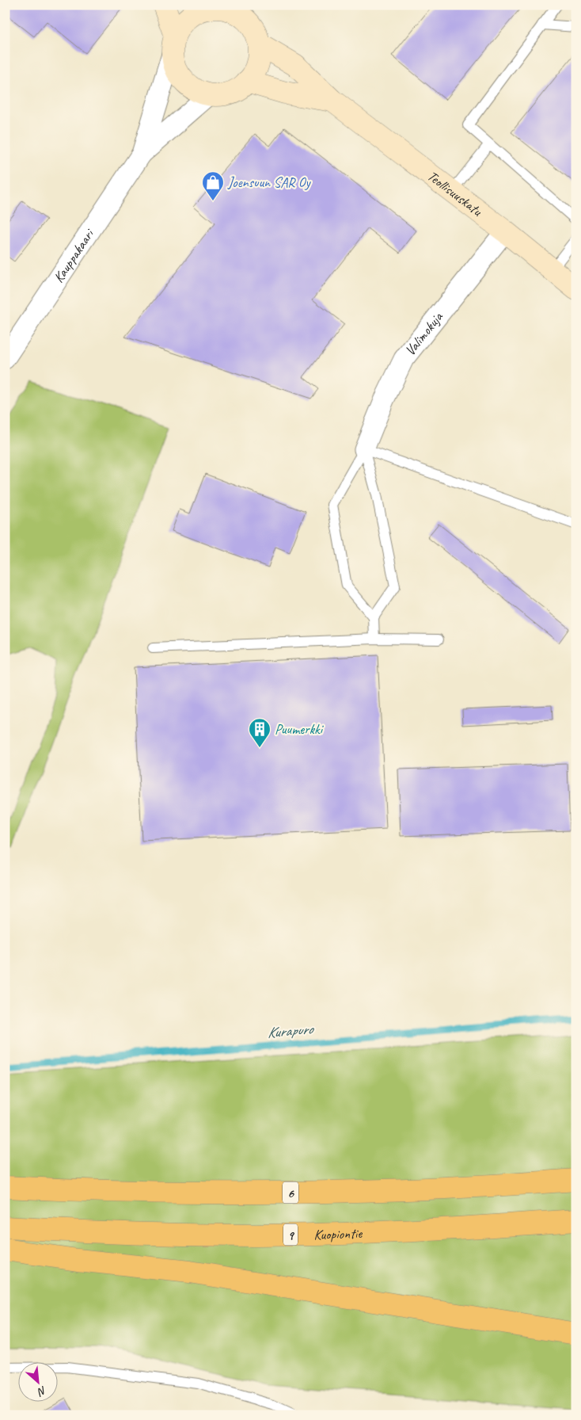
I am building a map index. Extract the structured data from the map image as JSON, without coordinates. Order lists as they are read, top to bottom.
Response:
{
  "streets": {
    "highway": ["6", "Kuopiontie", "9"],
    "street": ["Teollisuuskatu", "Kauppakaari", "Valimokuja"]
  },
  "crossings": [
    ["Teollisuuskatu", "Kauppakaari"],
    ["Teollisuuskatu", "Valimokuja"]
  ],
  "water": ["Kurapuro"],
  "places": {
    "shop": ["Joensuun SAR Oy"],
    "building": ["Puumerkki"]
  },
  "north": "bottom right"
}
